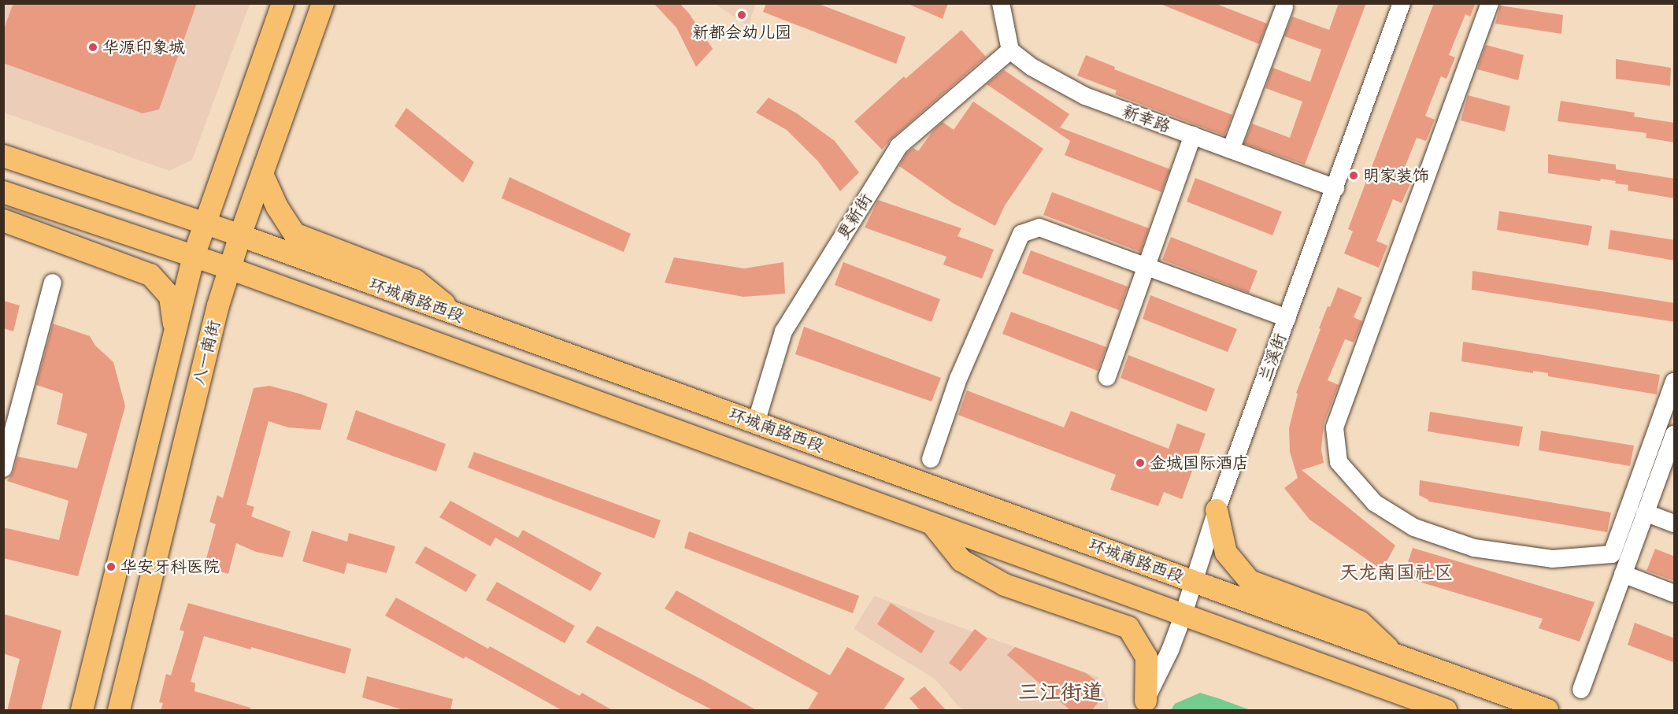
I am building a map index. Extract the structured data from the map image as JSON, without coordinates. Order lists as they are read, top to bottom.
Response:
{
  "streets": {
    "main road": ["环城南路西段", "八一南街"],
    "street": ["新幸路", "更新街", "兰溪街"]
  },
  "crossings": [
    ["新幸路", "更新街"],
    ["新幸路", "兰溪街"],
    ["更新街", "环城南路西段"],
    ["环城南路西段", "八一南街"],
    ["环城南路西段", "兰溪街"]
  ],
  "districts": ["天龙南国社区", "三江街道"],
  "places": [
    "新都会幼儿园",
    "华源印象城",
    "明家装饰",
    "金城国际酒店",
    "华安牙科医院"
  ]
}
